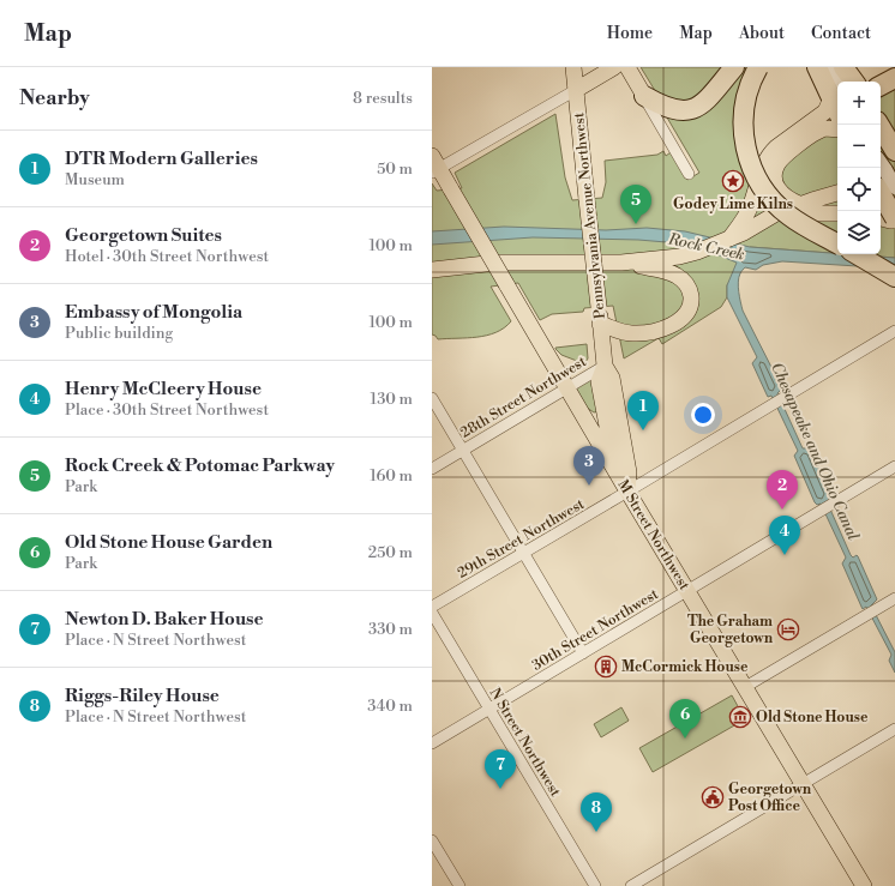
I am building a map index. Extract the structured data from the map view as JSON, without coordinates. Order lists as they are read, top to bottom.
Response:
{
  "streets": {
    "main road": ["Pennsylvania Avenue Northwest", "M Street Northwest"],
    "street": [
      "28th Street Northwest",
      "29th Street Northwest",
      "30th Street Northwest",
      "N Street Northwest"
    ]
  },
  "crossings": [
    ["Pennsylvania Avenue Northwest", "28th Street Northwest"],
    ["Pennsylvania Avenue Northwest", "M Street Northwest"],
    ["Pennsylvania Avenue Northwest", "29th Street Northwest"],
    ["28th Street Northwest", "M Street Northwest"],
    ["M Street Northwest", "29th Street Northwest"],
    ["M Street Northwest", "30th Street Northwest"],
    ["30th Street Northwest", "N Street Northwest"]
  ],
  "water": ["Rock Creek", "Chesapeake and Ohio Canal"],
  "places": {
    "place": ["Godey Lime Kilns"],
    "hotel": ["The Graham Georgetown"],
    "building": ["McCormick House"],
    "museum": ["Old Stone House"],
    "public building": ["Georgetown Post Office"]
  },
  "page": {
    "header": "Map",
    "nav": [
      "Home",
      "Map",
      "About",
      "Contact"
    ],
    "heading": ["Nearby", "8 results"],
    "map_buttons": ["+", "−"],
    "list": [
      {
        "mark": "1",
        "name": "DTR Modern Galleries",
        "note": "Museum",
        "value": "50 m"
      },
      {
        "mark": "2",
        "name": "Georgetown Suites",
        "note": "Hotel · 30th Street Northwest",
        "value": "100 m"
      },
      {
        "mark": "3",
        "name": "Embassy of Mongolia",
        "note": "Public building",
        "value": "100 m"
      },
      {
        "mark": "4",
        "name": "Henry McCleery House",
        "note": "Place · 30th Street Northwest",
        "value": "130 m"
      },
      {
        "mark": "5",
        "name": "Rock Creek & Potomac Parkway",
        "note": "Park",
        "value": "160 m"
      },
      {
        "mark": "6",
        "name": "Old Stone House Garden",
        "note": "Park",
        "value": "250 m"
      },
      {
        "mark": "7",
        "name": "Newton D. Baker House",
        "note": "Place · N Street Northwest",
        "value": "330 m"
      },
      {
        "mark": "8",
        "name": "Riggs-Riley House",
        "note": "Place · N Street Northwest",
        "value": "340 m"
      }
    ],
    "pins": [
      "5",
      "1",
      "3",
      "2",
      "4",
      "6",
      "7",
      "8"
    ]
  }
}
